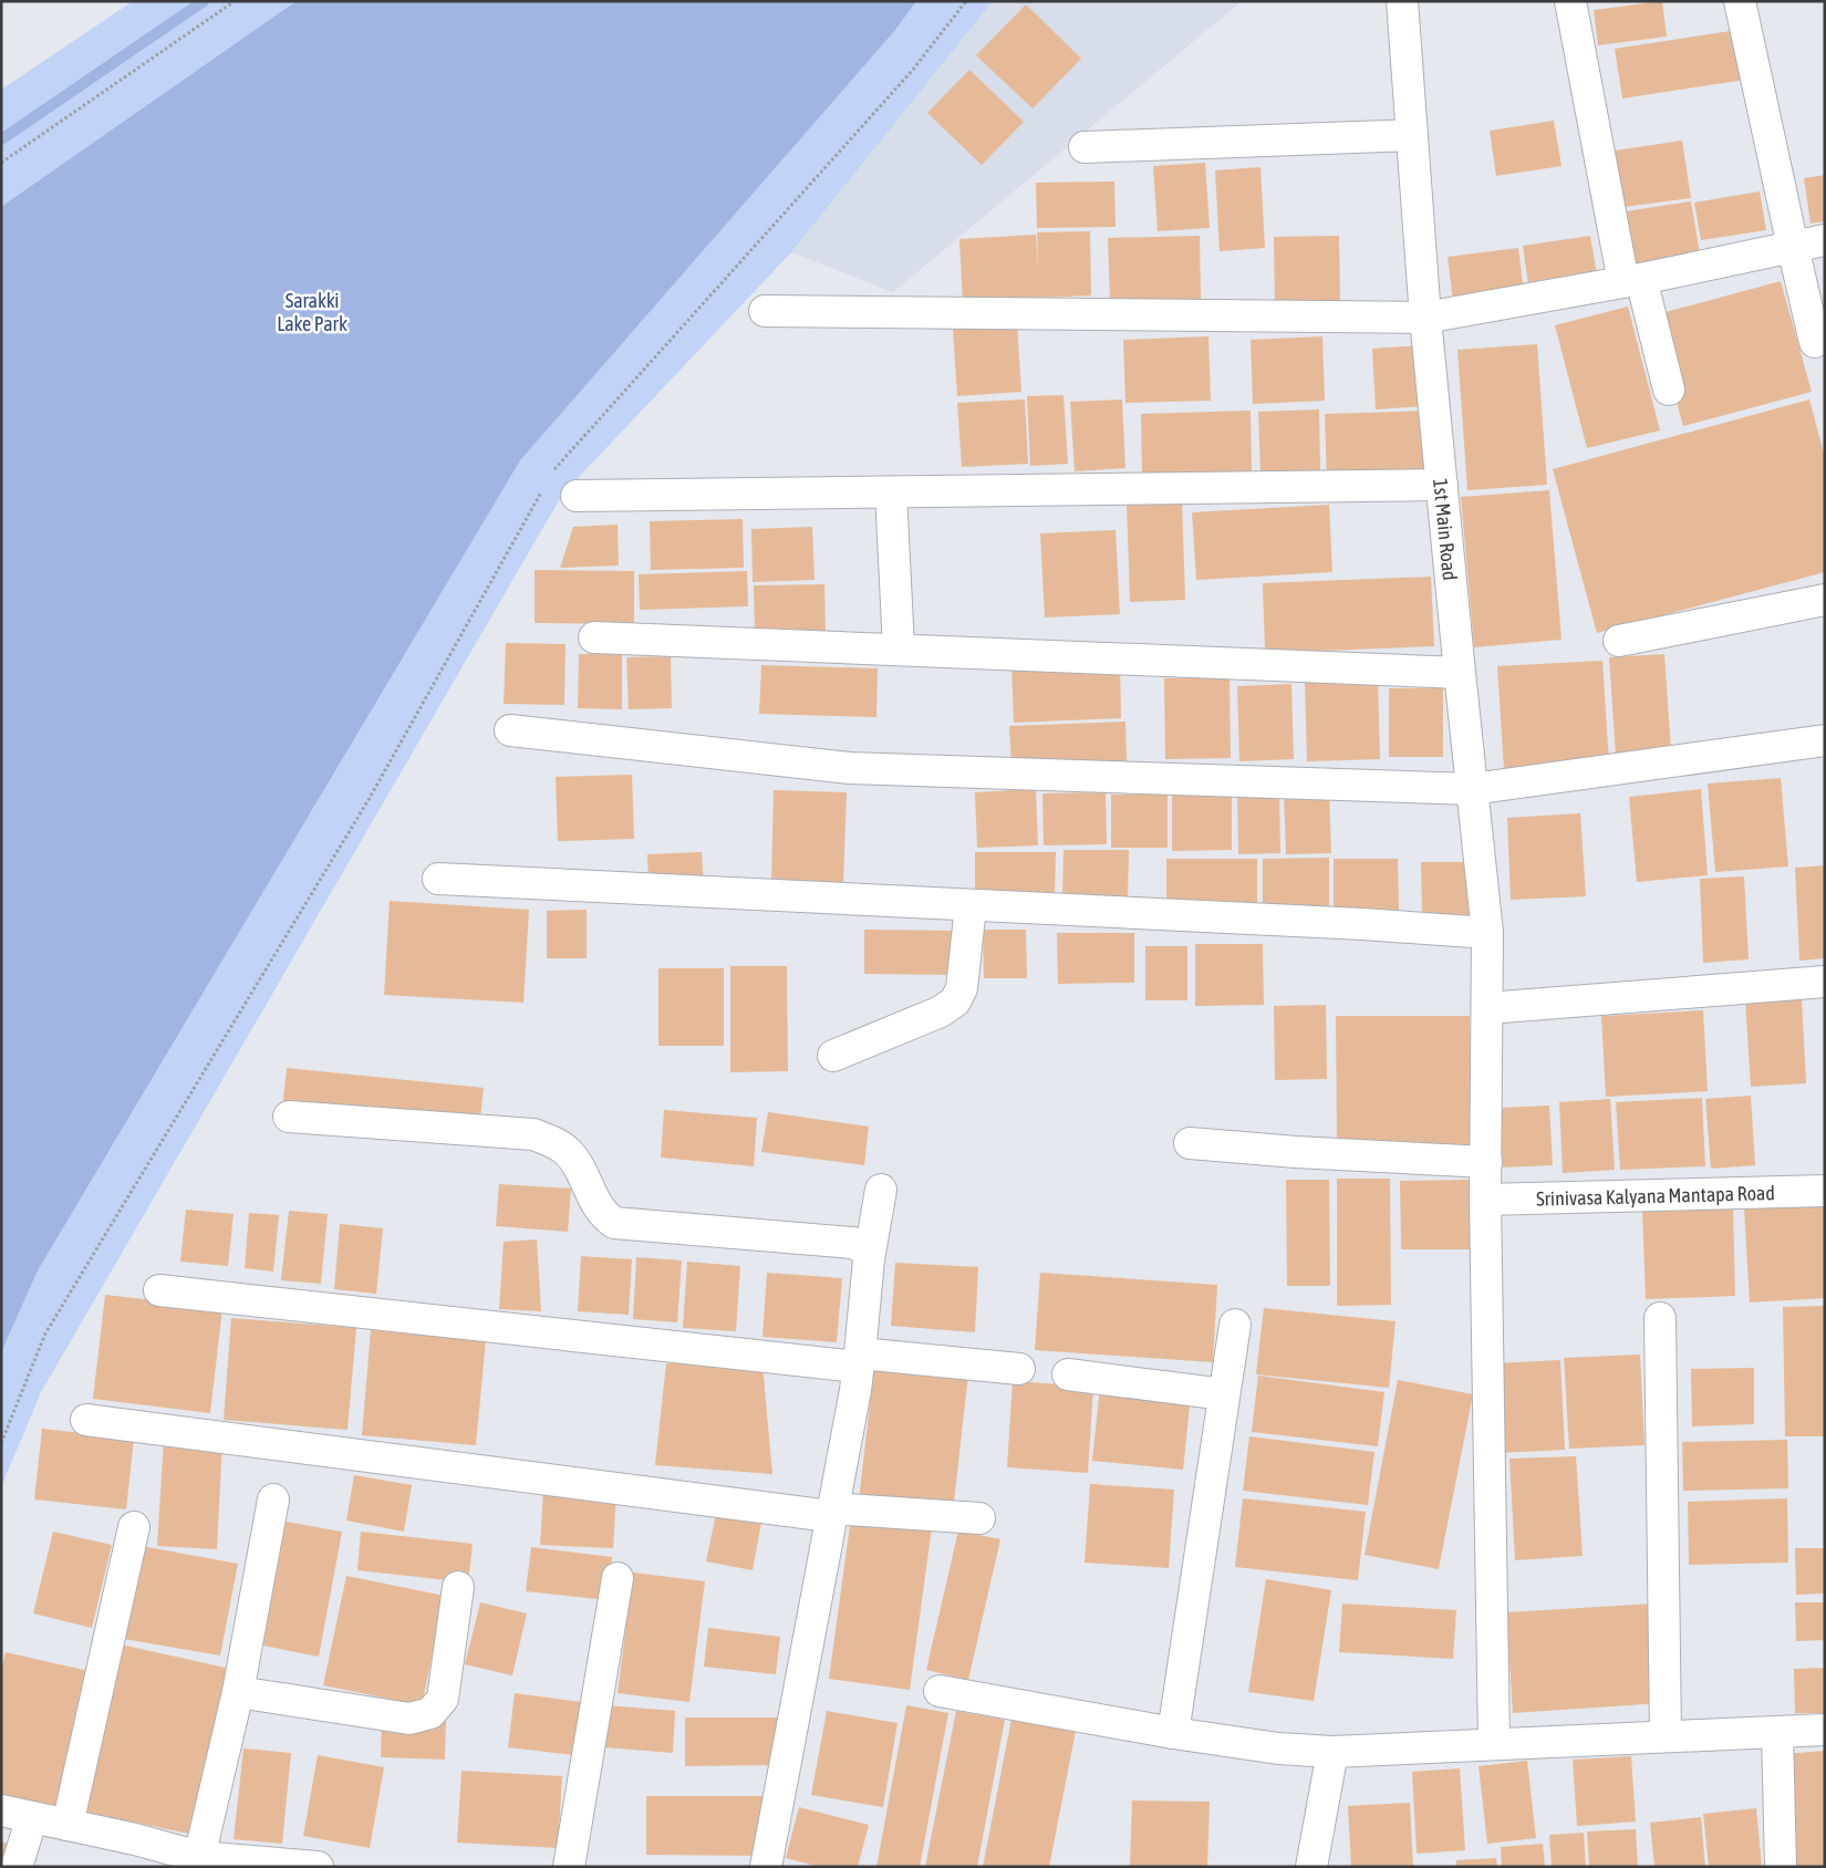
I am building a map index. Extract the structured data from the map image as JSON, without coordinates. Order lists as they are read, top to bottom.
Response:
{
  "streets": {
    "street": ["1st Main Road", "Srinivasa Kalyana Mantapa Road"]
  },
  "crossings": [
    ["1st Main Road", "Srinivasa Kalyana Mantapa Road"]
  ],
  "parks": ["Sarakki Lake Park"]
}
